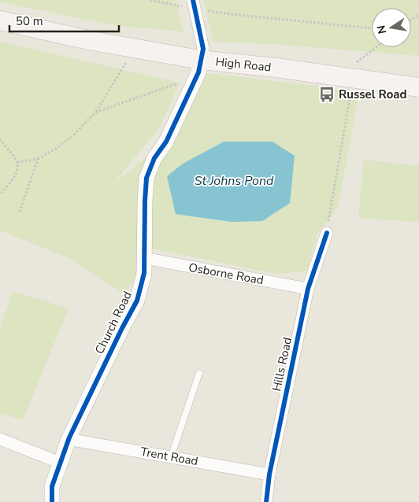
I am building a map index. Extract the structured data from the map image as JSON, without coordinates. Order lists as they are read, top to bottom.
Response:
{
  "streets": {
    "main road": ["High Road"],
    "street": [
      "Osborne Road",
      "Church Road",
      "Hills Road",
      "Trent Road"
    ]
  },
  "crossings": [
    ["High Road", "Church Road"],
    ["Osborne Road", "Church Road"],
    ["Osborne Road", "Hills Road"],
    ["Church Road", "Trent Road"],
    ["Hills Road", "Trent Road"]
  ],
  "water": ["St Johns Pond"],
  "places": {
    "bus stop": ["Russel Road"]
  },
  "scale_bar": "50 m",
  "north": "left"
}
